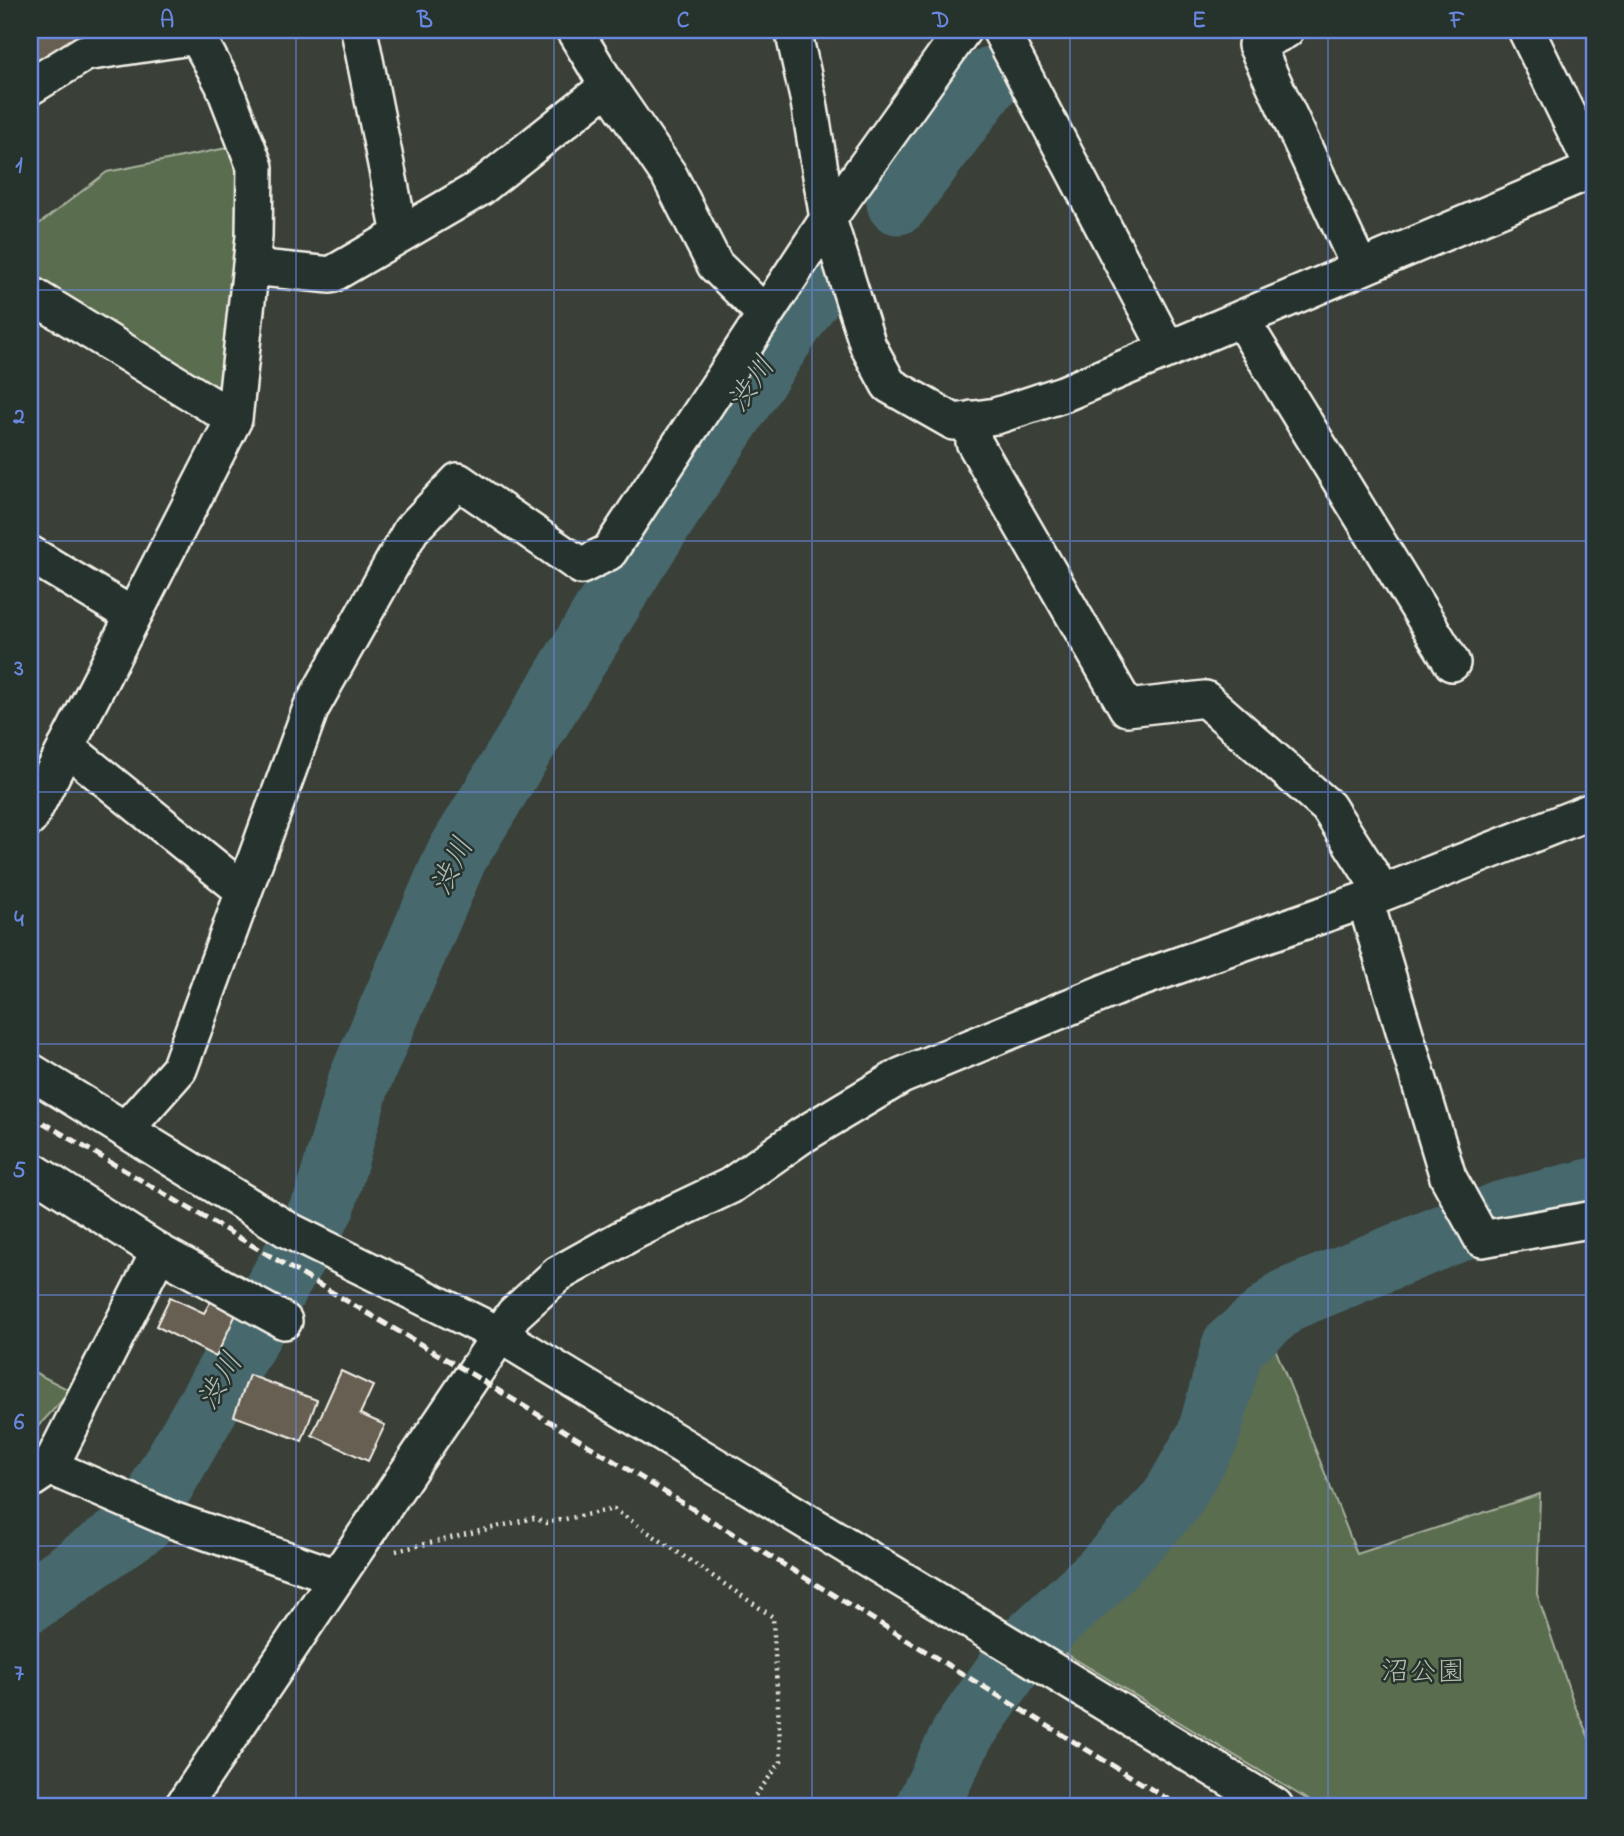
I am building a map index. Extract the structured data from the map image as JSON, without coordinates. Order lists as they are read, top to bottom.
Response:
{
  "water": ["渋川"],
  "parks": ["沼公園"],
  "grid": {
    "columns": [
      "A",
      "B",
      "C",
      "D",
      "E",
      "F"
    ],
    "rows": [
      "1",
      "2",
      "3",
      "4",
      "5",
      "6",
      "7"
    ]
  }
}
